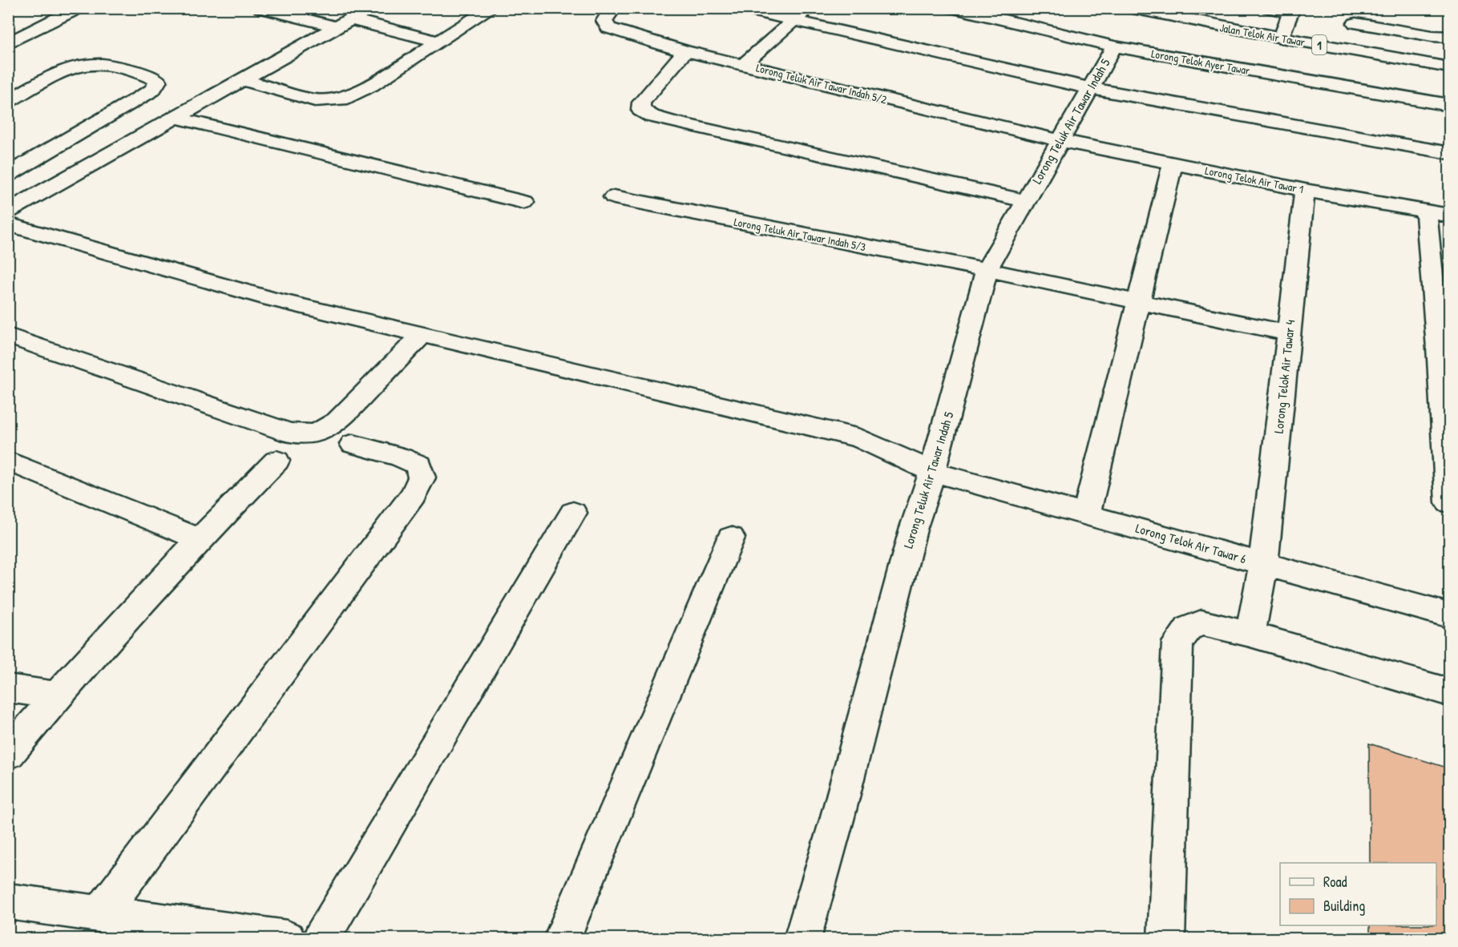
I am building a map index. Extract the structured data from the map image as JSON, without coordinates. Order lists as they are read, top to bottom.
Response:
{
  "streets": {
    "street": [
      "Jalan Telok Air Tawar",
      "1",
      "Lorong Telok Ayer Tawar",
      "Lorong Teluk Air Tawar Indah 5/2",
      "Lorong Teluk Air Tawar Indah 5",
      "Lorong Telok Air Tawar 1",
      "Lorong Teluk Air Tawar Indah 5/3",
      "Lorong Telok Air Tawar 4",
      "Lorong Telok Air Tawar 6"
    ]
  },
  "crossings": [
    ["Lorong Telok Ayer Tawar", "Lorong Teluk Air Tawar Indah 5"],
    ["Lorong Teluk Air Tawar Indah 5/2", "Lorong Teluk Air Tawar Indah 5"],
    ["Lorong Teluk Air Tawar Indah 5/2", "Lorong Telok Air Tawar 1"],
    ["Lorong Teluk Air Tawar Indah 5", "Lorong Telok Air Tawar 1"],
    ["Lorong Teluk Air Tawar Indah 5", "Lorong Teluk Air Tawar Indah 5/3"],
    ["Lorong Teluk Air Tawar Indah 5", "Lorong Telok Air Tawar 6"],
    ["Lorong Telok Air Tawar 1", "Lorong Telok Air Tawar 4"],
    ["Lorong Teluk Air Tawar Indah 5/3", "Lorong Telok Air Tawar 4"],
    ["Lorong Telok Air Tawar 4", "Lorong Telok Air Tawar 6"]
  ],
  "legend": ["Road", "Building"]
}
